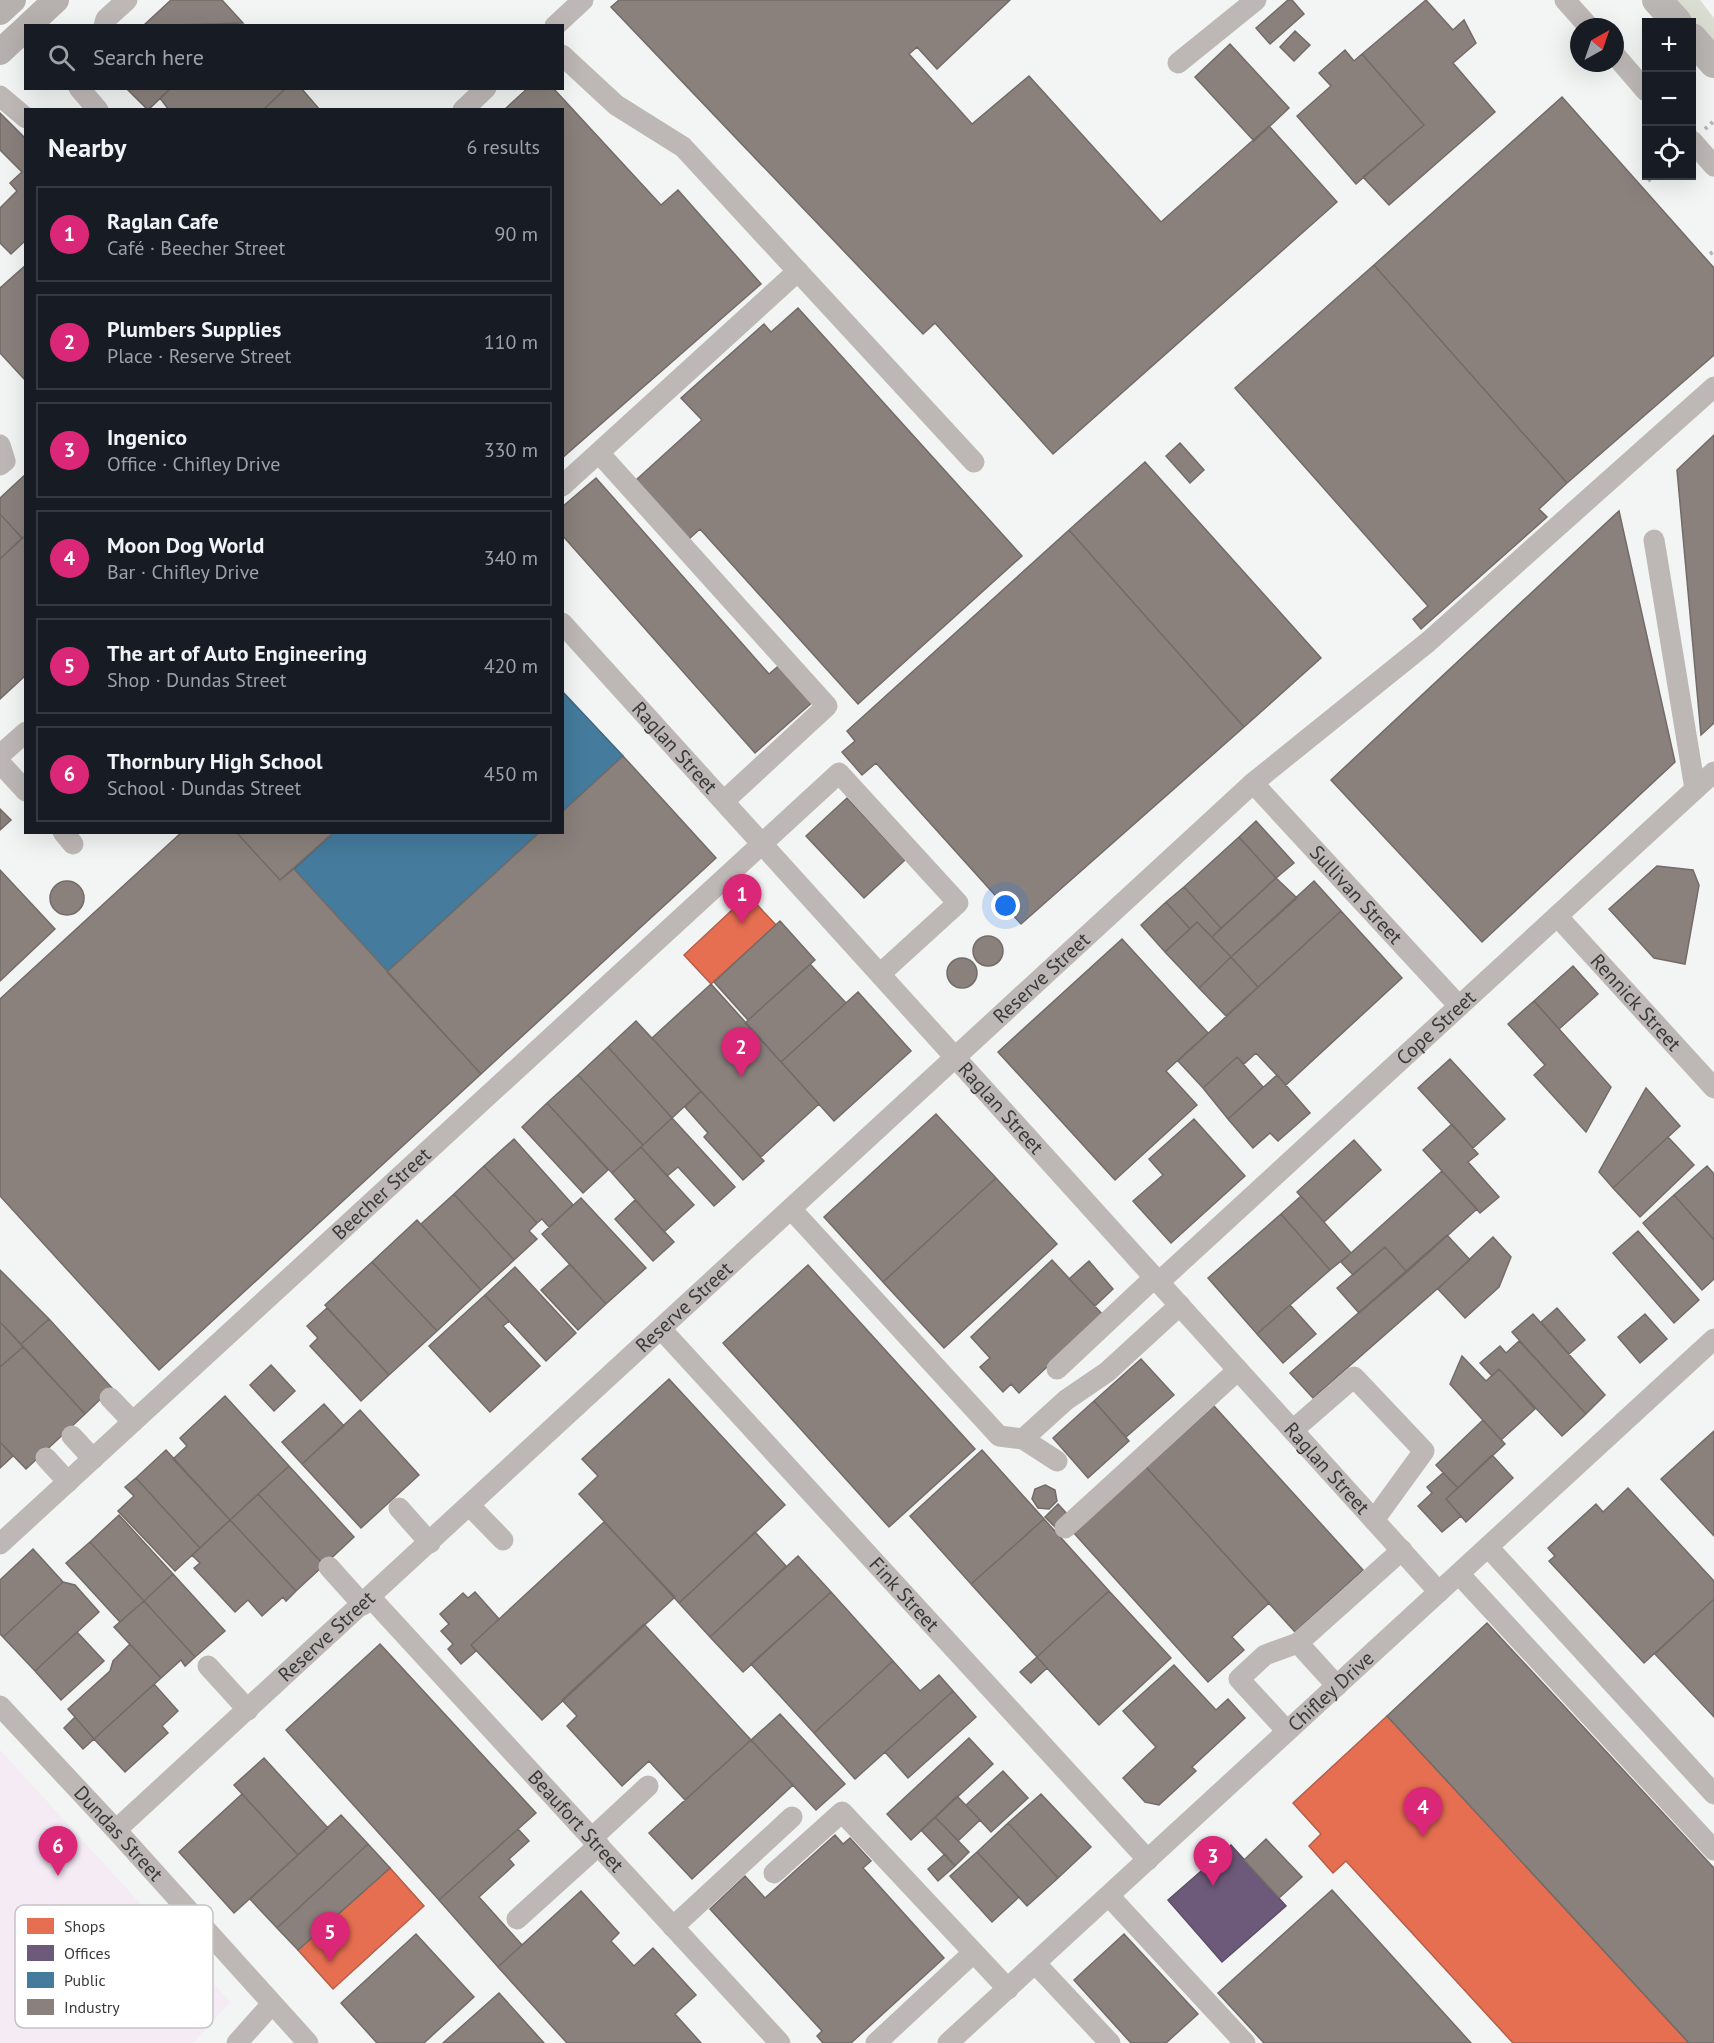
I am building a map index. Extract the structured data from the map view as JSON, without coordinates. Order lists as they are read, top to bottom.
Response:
{
  "streets": {
    "street": [
      "Raglan Street",
      "Sullivan Street",
      "Reserve Street",
      "Rennick Street",
      "Cope Street",
      "Beecher Street",
      "Fink Street",
      "Chifley Drive",
      "Beaufort Street",
      "Dundas Street"
    ]
  },
  "crossings": [
    ["Raglan Street", "Reserve Street"],
    ["Raglan Street", "Cope Street"],
    ["Raglan Street", "Beecher Street"],
    ["Raglan Street", "Chifley Drive"],
    ["Sullivan Street", "Reserve Street"],
    ["Sullivan Street", "Cope Street"],
    ["Reserve Street", "Fink Street"],
    ["Reserve Street", "Beaufort Street"],
    ["Reserve Street", "Dundas Street"],
    ["Rennick Street", "Cope Street"],
    ["Fink Street", "Chifley Drive"]
  ],
  "legend": [
    "Shops",
    "Offices",
    "Public",
    "Industry"
  ],
  "north": "top right",
  "page": {
    "map_buttons": ["+", "−"],
    "search": "Search here",
    "heading": ["Nearby", "6 results"],
    "list": [
      {
        "mark": "1",
        "name": "Raglan Cafe",
        "note": "Café · Beecher Street",
        "value": "90 m"
      },
      {
        "mark": "2",
        "name": "Plumbers Supplies",
        "note": "Place · Reserve Street",
        "value": "110 m"
      },
      {
        "mark": "3",
        "name": "Ingenico",
        "note": "Office · Chifley Drive",
        "value": "330 m"
      },
      {
        "mark": "4",
        "name": "Moon Dog World",
        "note": "Bar · Chifley Drive",
        "value": "340 m"
      },
      {
        "mark": "5",
        "name": "The art of Auto Engineering",
        "note": "Shop · Dundas Street",
        "value": "420 m"
      },
      {
        "mark": "6",
        "name": "Thornbury High School",
        "note": "School · Dundas Street",
        "value": "450 m"
      }
    ],
    "pins": [
      "1",
      "2",
      "4",
      "6",
      "3",
      "5"
    ]
  }
}
